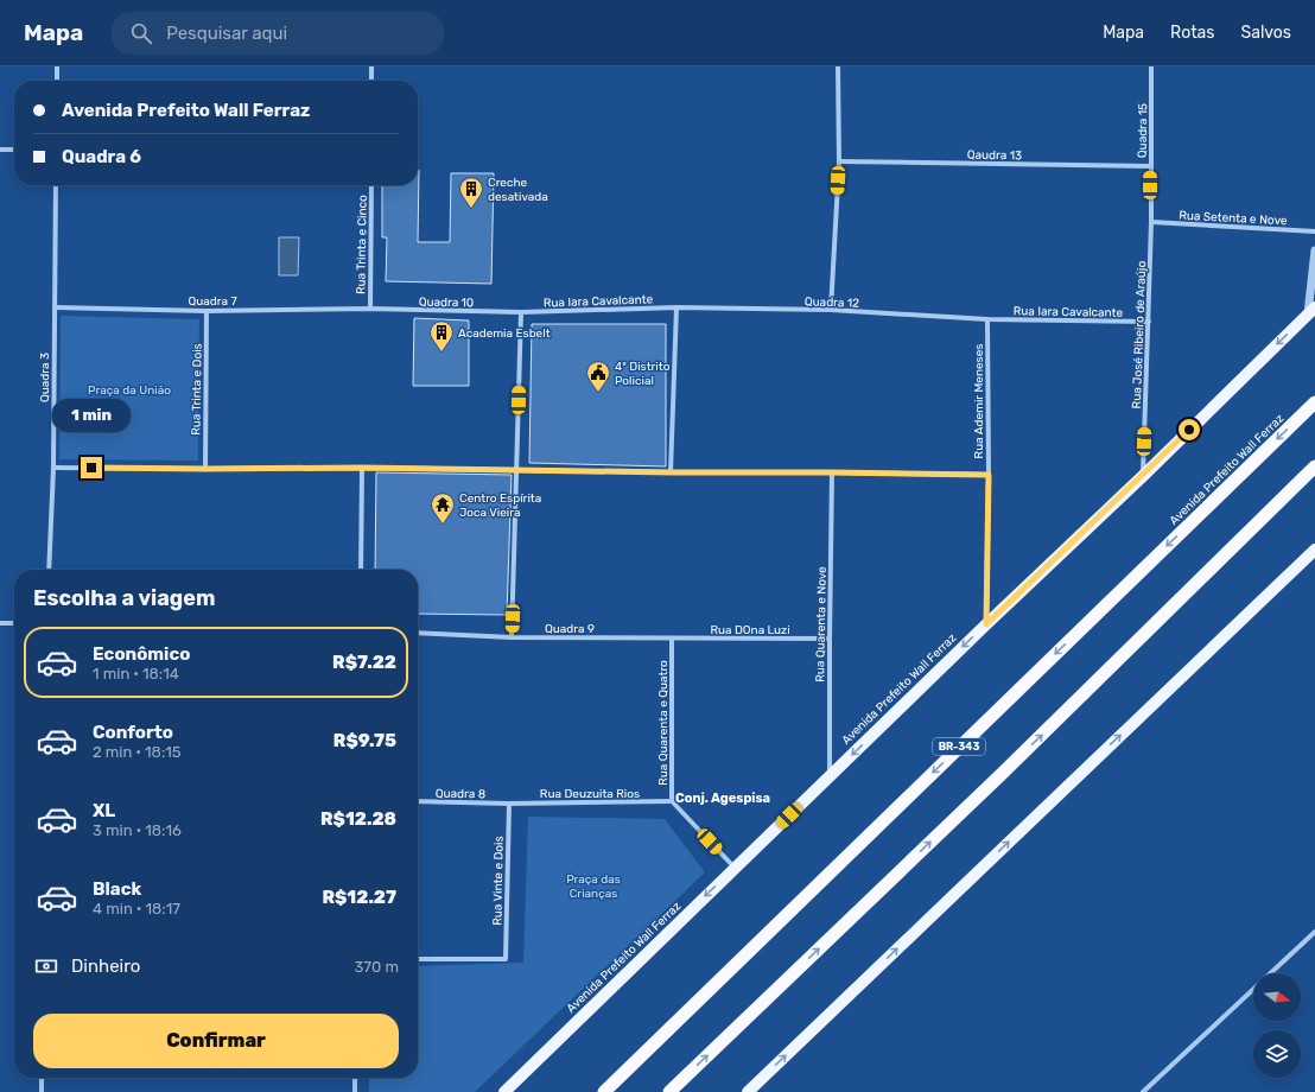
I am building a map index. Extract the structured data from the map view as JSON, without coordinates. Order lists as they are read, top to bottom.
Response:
{
  "streets": {
    "highway": ["Avenida Prefeito Wall Ferraz", "BR-343"],
    "street": [
      "Quadra 15",
      "Qaudra 13",
      "Rua Setenta e Nove",
      "Rua Trinta e Cinco",
      "Quadra 7",
      "Rua Iara Cavalcante",
      "Quadra 10",
      "Quadra 12",
      "Rua José Ribeiro de Araújo",
      "Quadra 3",
      "Rua Trinta e Dois",
      "Rua Ademir Meneses",
      "Rua Quarenta e Nove",
      "Quadra 9",
      "Rua DOna Luzi",
      "Rua Quarenta e Quatro",
      "Quadra 8",
      "Rua Deuzuita Rios",
      "Rua Vinte e Dois"
    ]
  },
  "crossings": [
    ["Quadra 15", "Qaudra 13"],
    ["Quadra 15", "Rua Setenta e Nove"],
    ["Quadra 15", "Rua José Ribeiro de Araújo"],
    ["Rua Setenta e Nove", "Rua José Ribeiro de Araújo"],
    ["Rua Trinta e Cinco", "Quadra 7"],
    ["Rua Trinta e Cinco", "Quadra 10"],
    ["Quadra 7", "Quadra 10"],
    ["Quadra 7", "Quadra 3"],
    ["Quadra 7", "Rua Trinta e Dois"],
    ["Rua Iara Cavalcante", "Quadra 10"],
    ["Rua Iara Cavalcante", "Quadra 12"],
    ["Rua Iara Cavalcante", "Rua José Ribeiro de Araújo"],
    ["Rua Iara Cavalcante", "Rua Ademir Meneses"],
    ["Quadra 12", "Rua Ademir Meneses"],
    ["Rua José Ribeiro de Araújo", "Avenida Prefeito Wall Ferraz"],
    ["Rua Ademir Meneses", "Avenida Prefeito Wall Ferraz"],
    ["Avenida Prefeito Wall Ferraz", "Rua Quarenta e Nove"],
    ["Avenida Prefeito Wall Ferraz", "Rua Quarenta e Quatro"],
    ["Rua Quarenta e Nove", "Rua DOna Luzi"],
    ["Quadra 9", "Rua DOna Luzi"],
    ["Quadra 9", "Rua Quarenta e Quatro"],
    ["Rua DOna Luzi", "Rua Quarenta e Quatro"],
    ["Rua Quarenta e Quatro", "Rua Deuzuita Rios"],
    ["Quadra 8", "Rua Deuzuita Rios"],
    ["Quadra 8", "Rua Vinte e Dois"],
    ["Rua Deuzuita Rios", "Rua Vinte e Dois"]
  ],
  "districts": ["Conj. Agespisa"],
  "parks": ["Praça da União", "Praça das Crianças"],
  "places": {
    "building": ["Creche desativada", "Academia Esbelt"],
    "public building": ["4º Distrito Policial"],
    "temple": ["Centro Espírita Joca Vieira"]
  },
  "north": "right",
  "page": {
    "header": "Mapa",
    "search": "Pesquisar aqui",
    "nav": ["Mapa", "Rotas", "Salvos"],
    "banner": ["Avenida Prefeito Wall Ferraz", "Quadra 6"],
    "bubble": "1 min",
    "heading": "Escolha a viagem",
    "list": [
      {
        "name": "Econômico",
        "note": "1 min · 18:14",
        "value": "R$7.22"
      },
      {
        "name": "Conforto",
        "note": "2 min · 18:15",
        "value": "R$9.75"
      },
      {
        "name": "XL",
        "note": "3 min · 18:16",
        "value": "R$12.28"
      },
      {
        "name": "Black",
        "note": "4 min · 18:17",
        "value": "R$12.27"
      }
    ],
    "pay": ["Dinheiro", "370 m"],
    "buttons": "Confirmar"
  }
}
